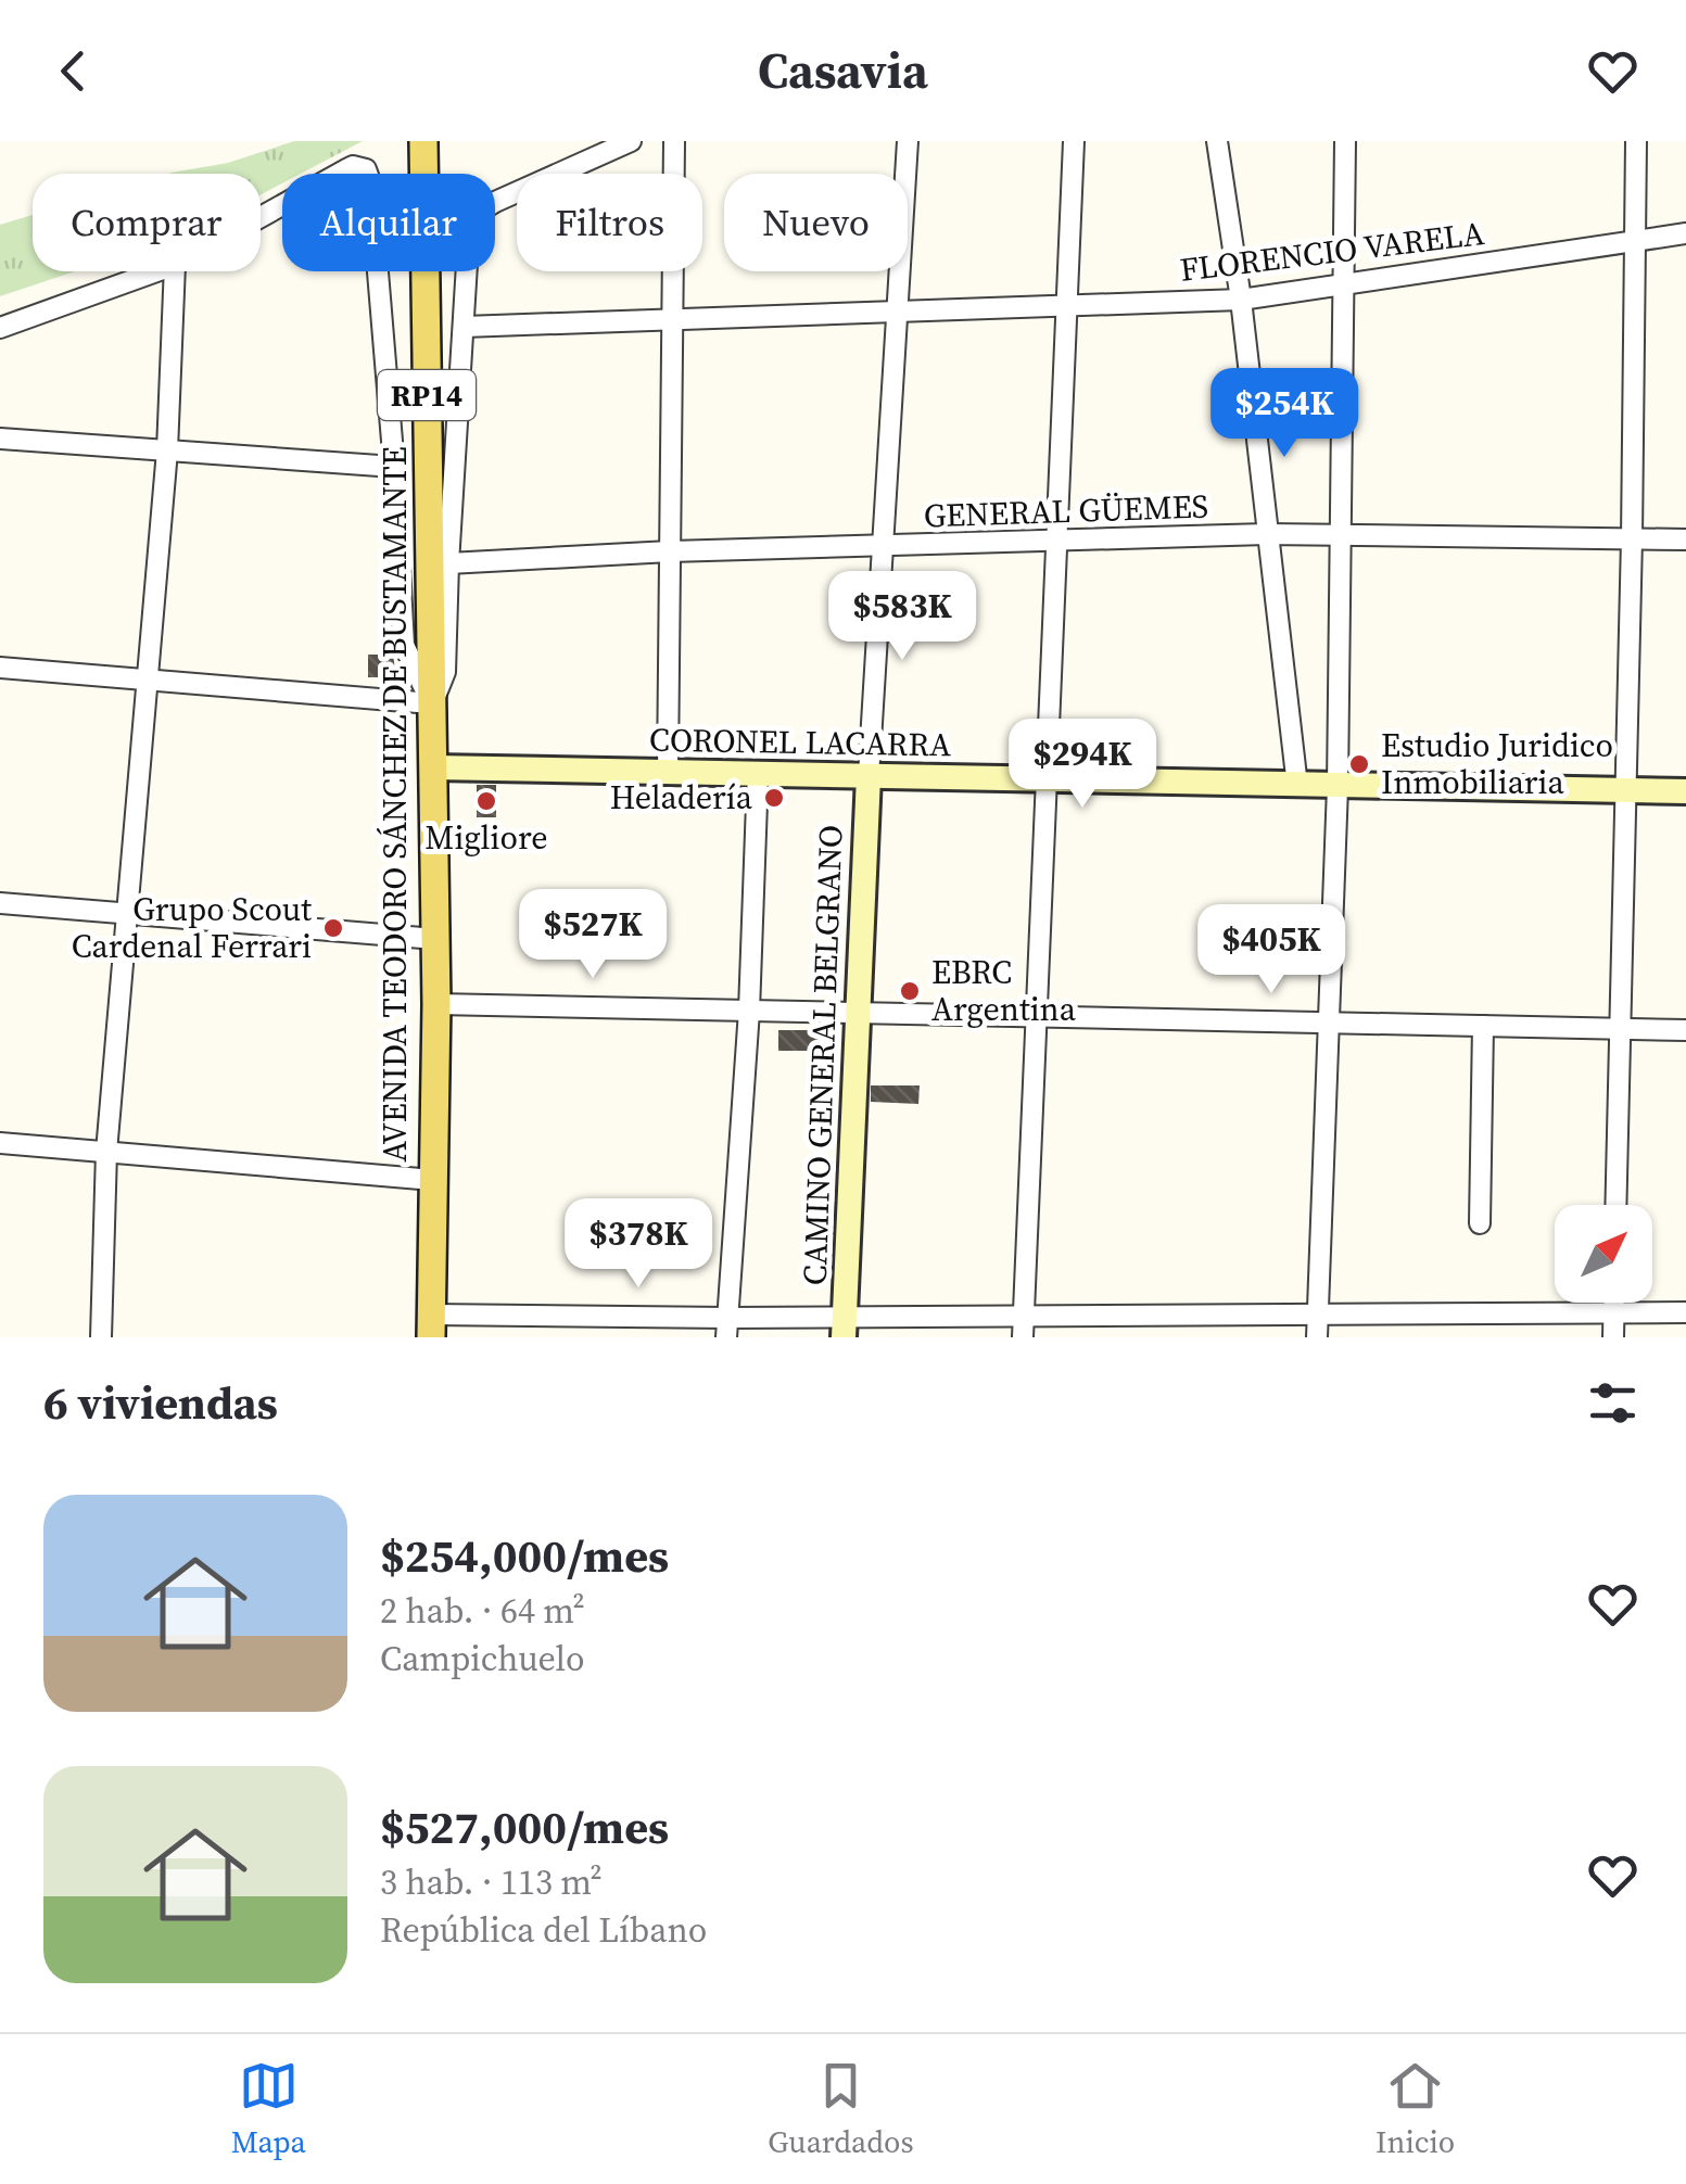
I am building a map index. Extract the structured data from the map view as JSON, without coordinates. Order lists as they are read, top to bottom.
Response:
{
  "streets": {
    "main road": ["RP14", "AVENIDA TEODORO SÁNCHEZ DE BUSTAMANTE"],
    "street": [
      "FLORENCIO VARELA",
      "GENERAL GÜEMES",
      "CORONEL LACARRA",
      "CAMINO GENERAL BELGRANO"
    ]
  },
  "crossings": [
    ["CORONEL LACARRA", "AVENIDA TEODORO SÁNCHEZ DE BUSTAMANTE"],
    ["CORONEL LACARRA", "CAMINO GENERAL BELGRANO"]
  ],
  "places": [
    "Estudio Juridico Inmobiliaria",
    "Heladería",
    "Migliore",
    "Grupo Scout Cardenal Ferrari",
    "EBRC Argentina"
  ],
  "north": "top right",
  "page": {
    "header": "Casavia",
    "chip": [
      "Comprar",
      "Alquilar",
      "Filtros",
      "Nuevo"
    ],
    "price": [
      "$254K",
      "$583K",
      "$294K",
      "$527K",
      "$405K",
      "$378K"
    ],
    "heading": "6 viviendas",
    "list": [
      {
        "name": "$254,000/mes",
        "note": "2 hab. · 64 m² · Campichuelo"
      },
      {
        "name": "$527,000/mes",
        "note": "3 hab. · 113 m² · República del Líbano"
      }
    ],
    "tabs": ["Mapa", "Guardados", "Inicio"]
  }
}
